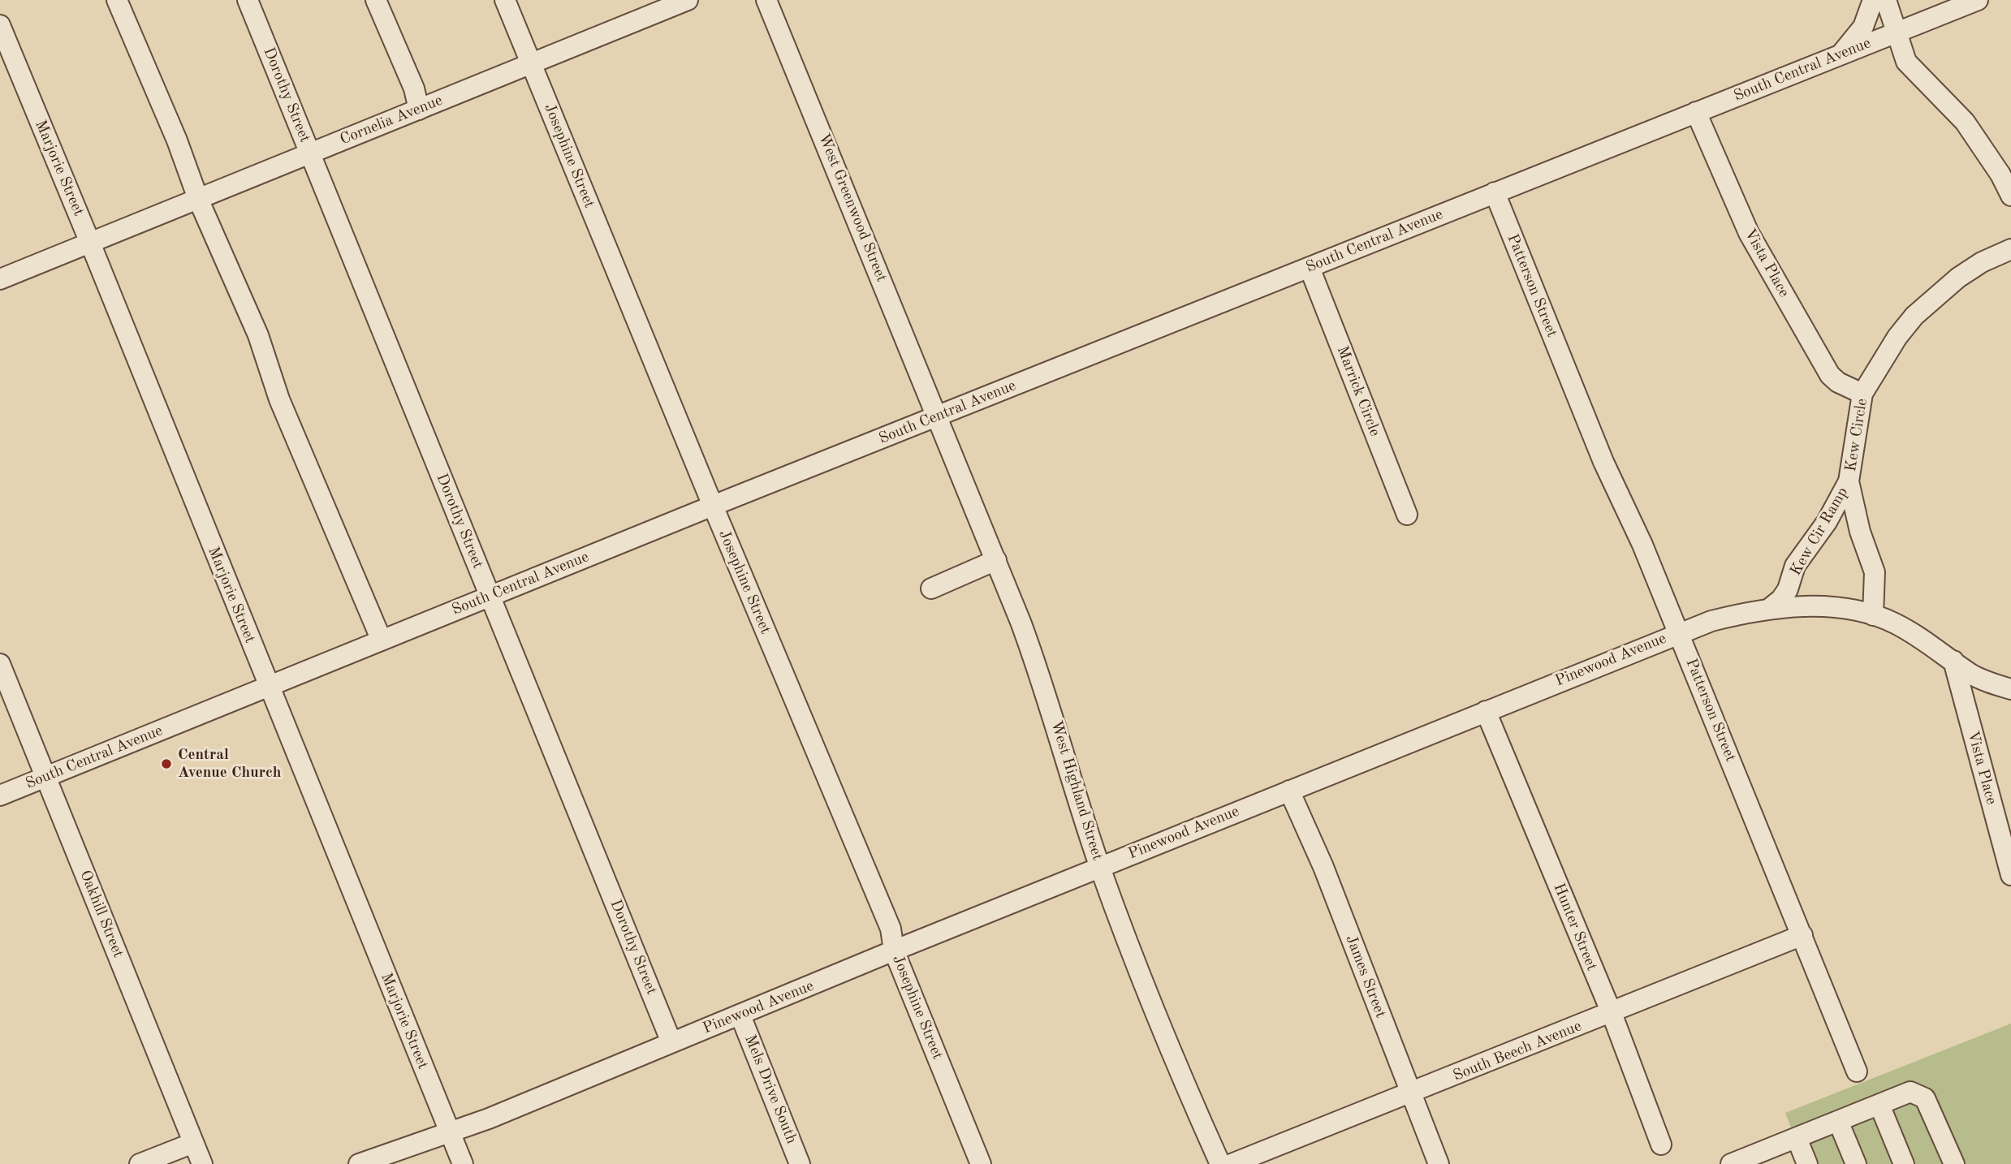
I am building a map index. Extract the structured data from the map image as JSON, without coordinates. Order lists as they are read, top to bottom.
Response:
{
  "streets": {
    "street": [
      "South Central Avenue",
      "Dorothy Street",
      "Cornelia Avenue",
      "Josephine Street",
      "Marjorie Street",
      "West Greenwood Street",
      "Vista Place",
      "Patterson Street",
      "Marrick Circle",
      "Kew Circle",
      "Kew Cir Ramp",
      "Pinewood Avenue",
      "West Highland Street",
      "Oakhill Street",
      "Hunter Street",
      "James Street",
      "South Beech Avenue",
      "Mels Drive South"
    ]
  },
  "crossings": [
    ["South Central Avenue", "Dorothy Street"],
    ["South Central Avenue", "Josephine Street"],
    ["South Central Avenue", "Marjorie Street"],
    ["South Central Avenue", "West Greenwood Street"],
    ["South Central Avenue", "Vista Place"],
    ["South Central Avenue", "Patterson Street"],
    ["South Central Avenue", "Marrick Circle"],
    ["South Central Avenue", "West Highland Street"],
    ["South Central Avenue", "Oakhill Street"],
    ["Dorothy Street", "Cornelia Avenue"],
    ["Dorothy Street", "Pinewood Avenue"],
    ["Cornelia Avenue", "Josephine Street"],
    ["Cornelia Avenue", "Marjorie Street"],
    ["Josephine Street", "Pinewood Avenue"],
    ["Marjorie Street", "Pinewood Avenue"],
    ["West Greenwood Street", "West Highland Street"],
    ["Vista Place", "Kew Circle"],
    ["Vista Place", "Pinewood Avenue"],
    ["Patterson Street", "Pinewood Avenue"],
    ["Patterson Street", "South Beech Avenue"],
    ["Kew Circle", "Kew Cir Ramp"],
    ["Kew Circle", "Pinewood Avenue"],
    ["Kew Cir Ramp", "Pinewood Avenue"],
    ["Pinewood Avenue", "West Highland Street"],
    ["Pinewood Avenue", "Hunter Street"],
    ["Pinewood Avenue", "James Street"],
    ["Pinewood Avenue", "Mels Drive South"],
    ["Hunter Street", "South Beech Avenue"],
    ["James Street", "South Beech Avenue"]
  ],
  "places": ["Central Avenue Church"]
}
